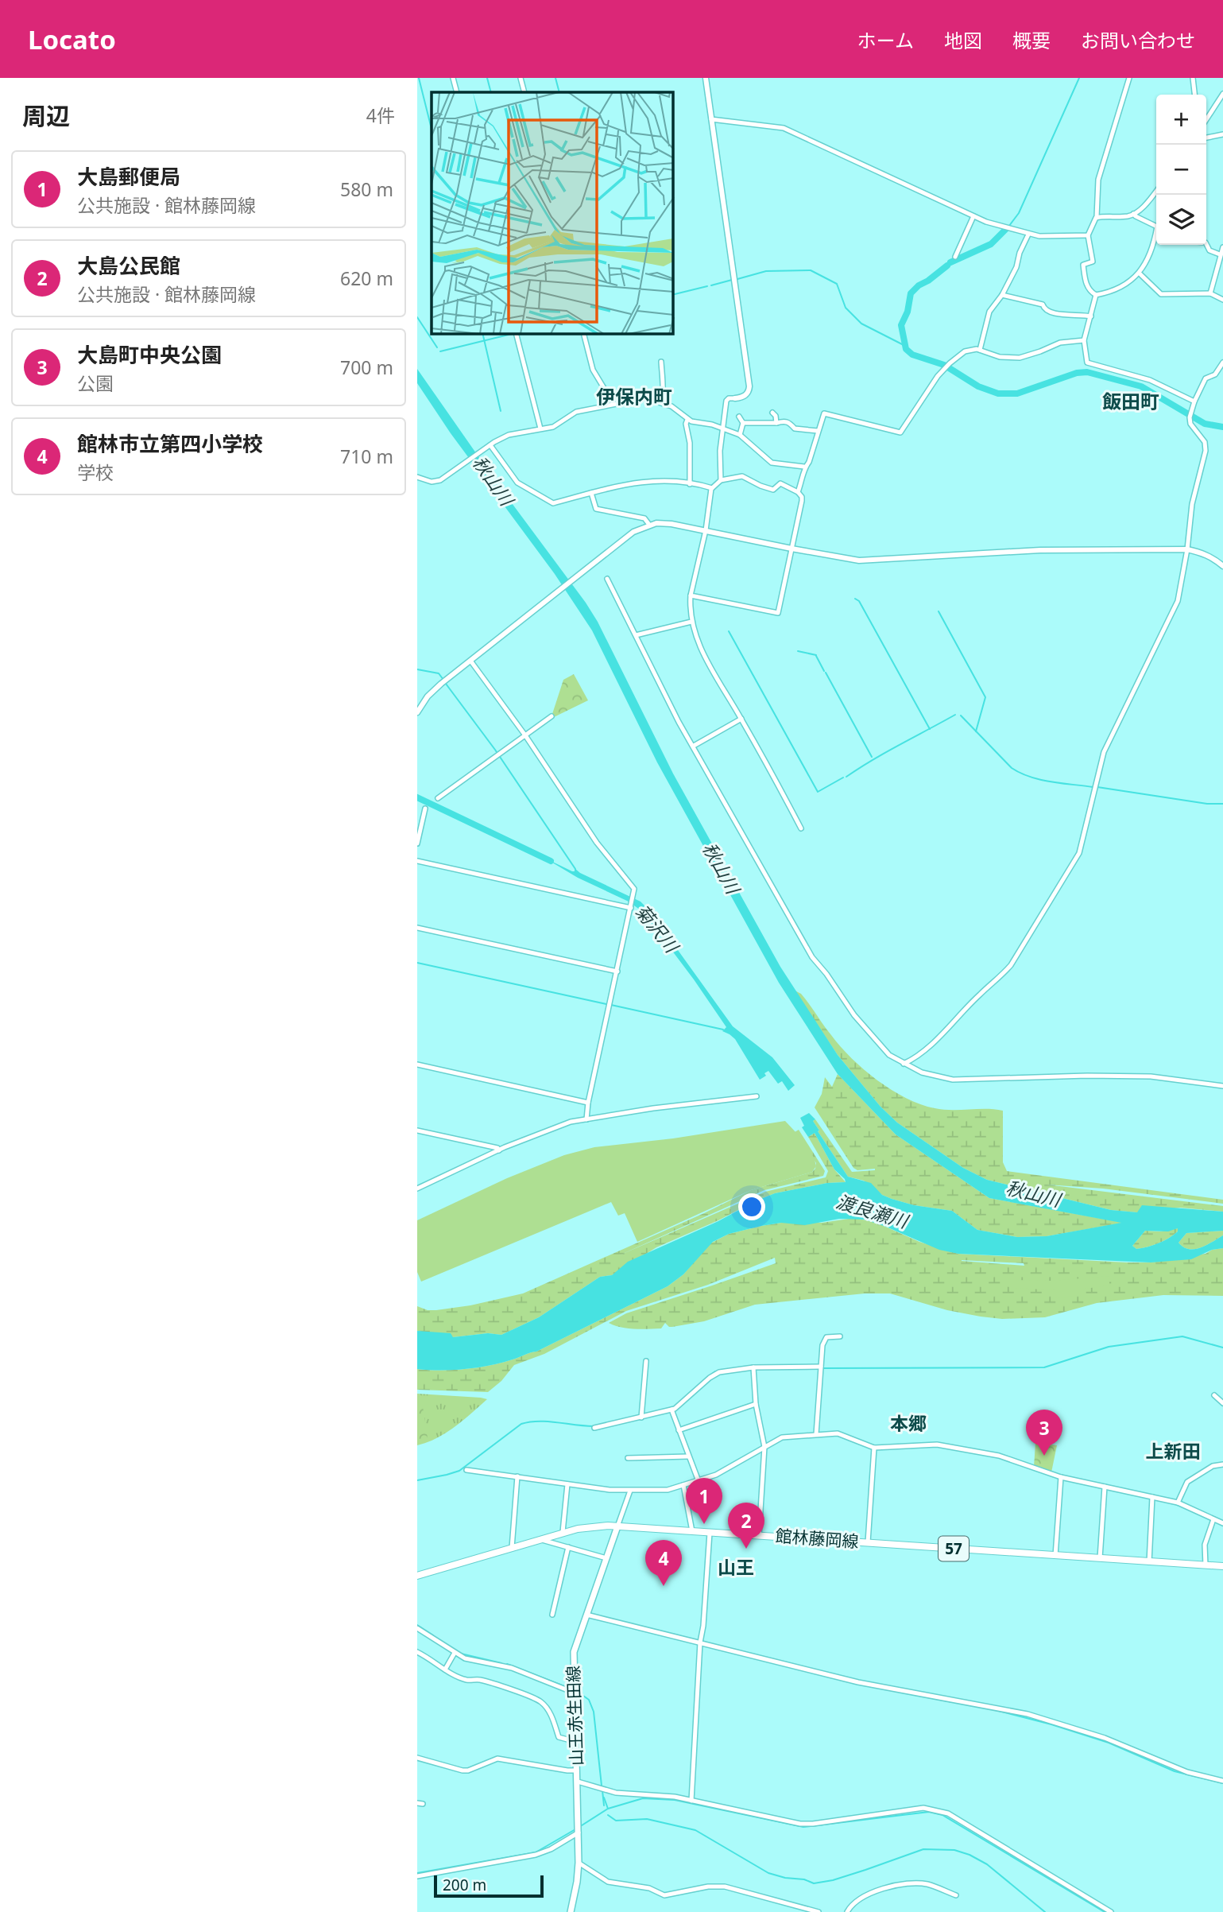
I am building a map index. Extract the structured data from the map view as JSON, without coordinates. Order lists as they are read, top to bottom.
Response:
{
  "streets": {
    "main road": ["館林藤岡線", "57", "山王赤生田線"]
  },
  "crossings": [
    ["館林藤岡線", "山王赤生田線"]
  ],
  "districts": [
    "伊保内町",
    "飯田町",
    "本郷",
    "上新田",
    "山王"
  ],
  "water": ["秋山川", "菊沢川", "渡良瀬川"],
  "scale_bar": "200 m",
  "page": {
    "header": "Locato",
    "nav": [
      "ホーム",
      "地図",
      "概要",
      "お問い合わせ"
    ],
    "heading": ["周辺", "4件"],
    "map_buttons": ["+", "−"],
    "list": [
      {
        "mark": "1",
        "name": "大島郵便局",
        "note": "公共施設 · 館林藤岡線",
        "value": "580 m"
      },
      {
        "mark": "2",
        "name": "大島公民館",
        "note": "公共施設 · 館林藤岡線",
        "value": "620 m"
      },
      {
        "mark": "3",
        "name": "大島町中央公園",
        "note": "公園",
        "value": "700 m"
      },
      {
        "mark": "4",
        "name": "館林市立第四小学校",
        "note": "学校",
        "value": "710 m"
      }
    ],
    "pins": [
      "3",
      "1",
      "2",
      "4"
    ],
    "scale": "200 m"
  }
}
